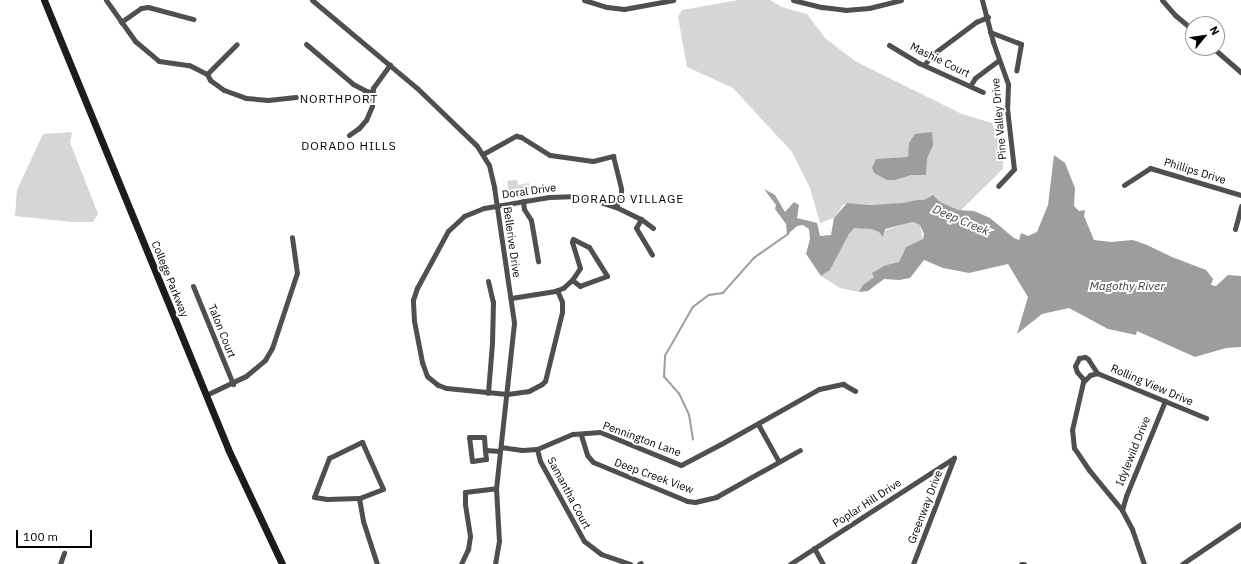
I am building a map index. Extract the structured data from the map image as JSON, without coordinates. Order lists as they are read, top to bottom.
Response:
{
  "streets": {
    "main road": ["College Parkway"],
    "street": [
      "Mashie Court",
      "Pine Valley Drive",
      "Phillips Drive",
      "Doral Drive",
      "Bellerive Drive",
      "Talon Court",
      "Rolling View Drive",
      "Pennington Lane",
      "Idylewild Drive",
      "Deep Creek View",
      "Samantha Court",
      "Poplar Hill Drive",
      "Greenway Drive"
    ]
  },
  "crossings": [
    ["Doral Drive", "Bellerive Drive"],
    ["Bellerive Drive", "Pennington Lane"],
    ["Rolling View Drive", "Idylewild Drive"],
    ["Pennington Lane", "Deep Creek View"],
    ["Pennington Lane", "Samantha Court"],
    ["Poplar Hill Drive", "Greenway Drive"]
  ],
  "districts": ["NORTHPORT", "DORADO HILLS", "DORADO VILLAGE"],
  "water": ["Deep Creek", "Magothy River"],
  "scale_bar": "100 m",
  "north": "top right"
}
